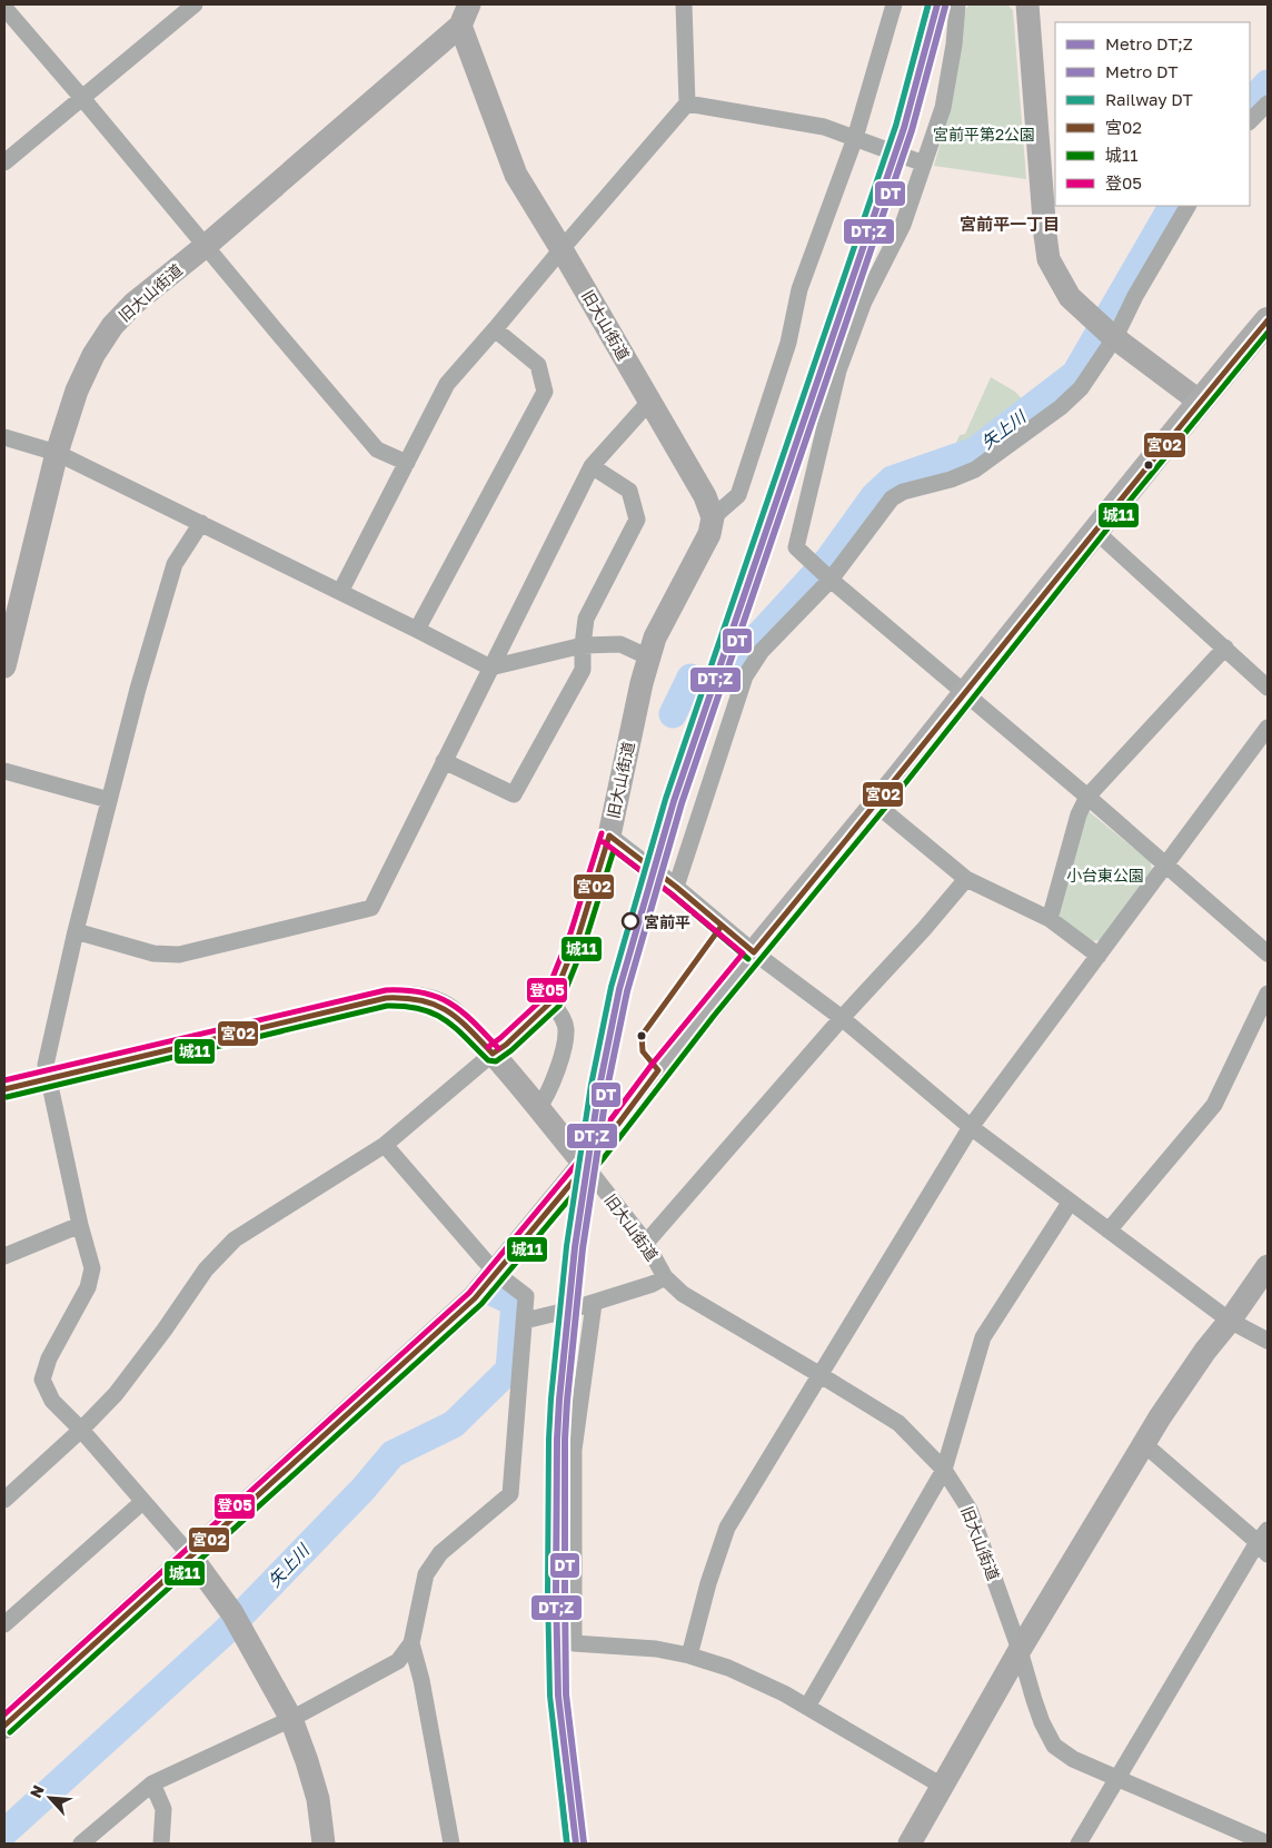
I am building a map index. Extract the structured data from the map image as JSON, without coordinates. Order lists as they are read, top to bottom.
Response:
{
  "streets": {
    "street": ["旧大山街道"]
  },
  "districts": ["宮前平一丁目"],
  "water": ["矢上川"],
  "parks": ["宮前平第2公園", "小台東公園"],
  "places": ["宮前平"],
  "lines": [
    "metro line DT;Z",
    "rail line DT",
    "metro line DT",
    "transit line 宮02",
    "transit line 城11",
    "transit line 登05"
  ],
  "legend": [
    "Metro DT;Z",
    "Metro DT",
    "Railway DT",
    "宮02",
    "城11",
    "登05"
  ],
  "north": "top left"
}
